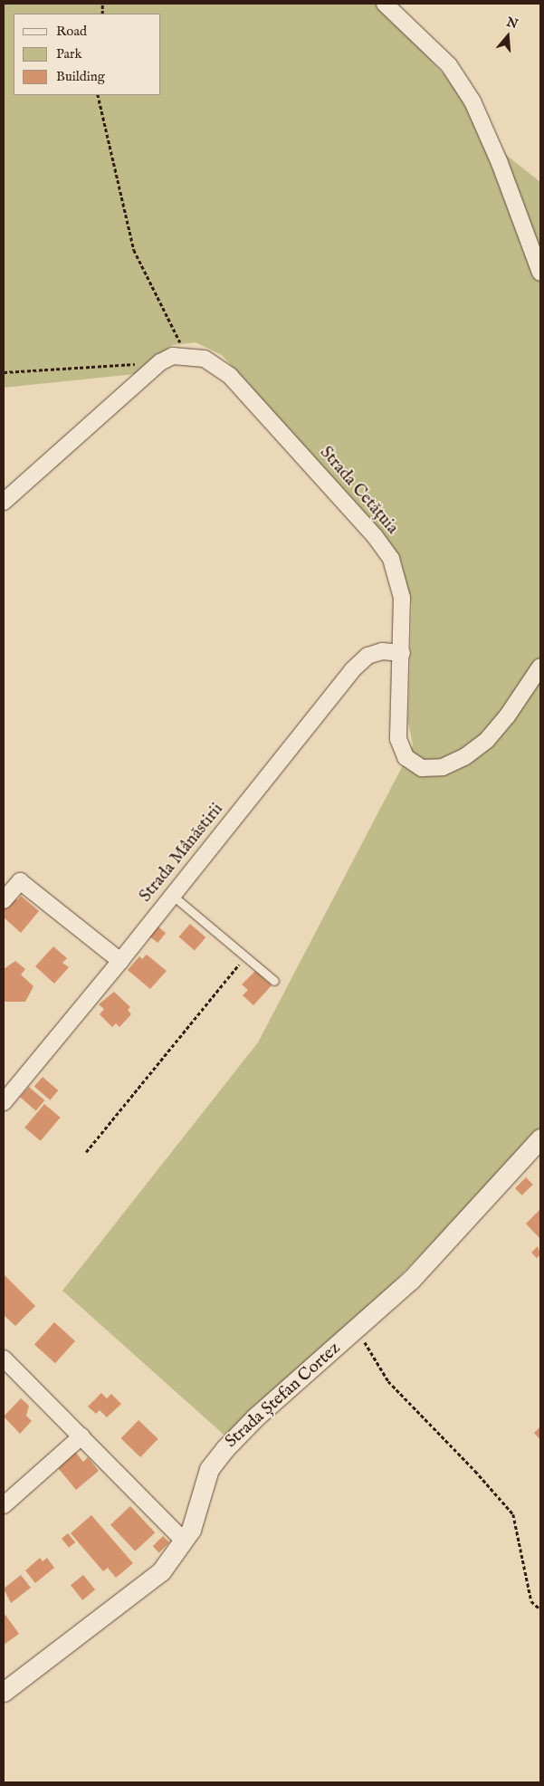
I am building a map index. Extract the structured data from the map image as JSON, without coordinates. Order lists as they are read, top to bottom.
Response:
{
  "streets": {
    "street": ["Strada Cetățuia", "Strada Mânăstirii", "Strada Ștefan Cortez"]
  },
  "crossings": [
    ["Strada Cetățuia", "Strada Mânăstirii"]
  ],
  "legend": ["Road", "Park", "Building"],
  "north": "top"
}
